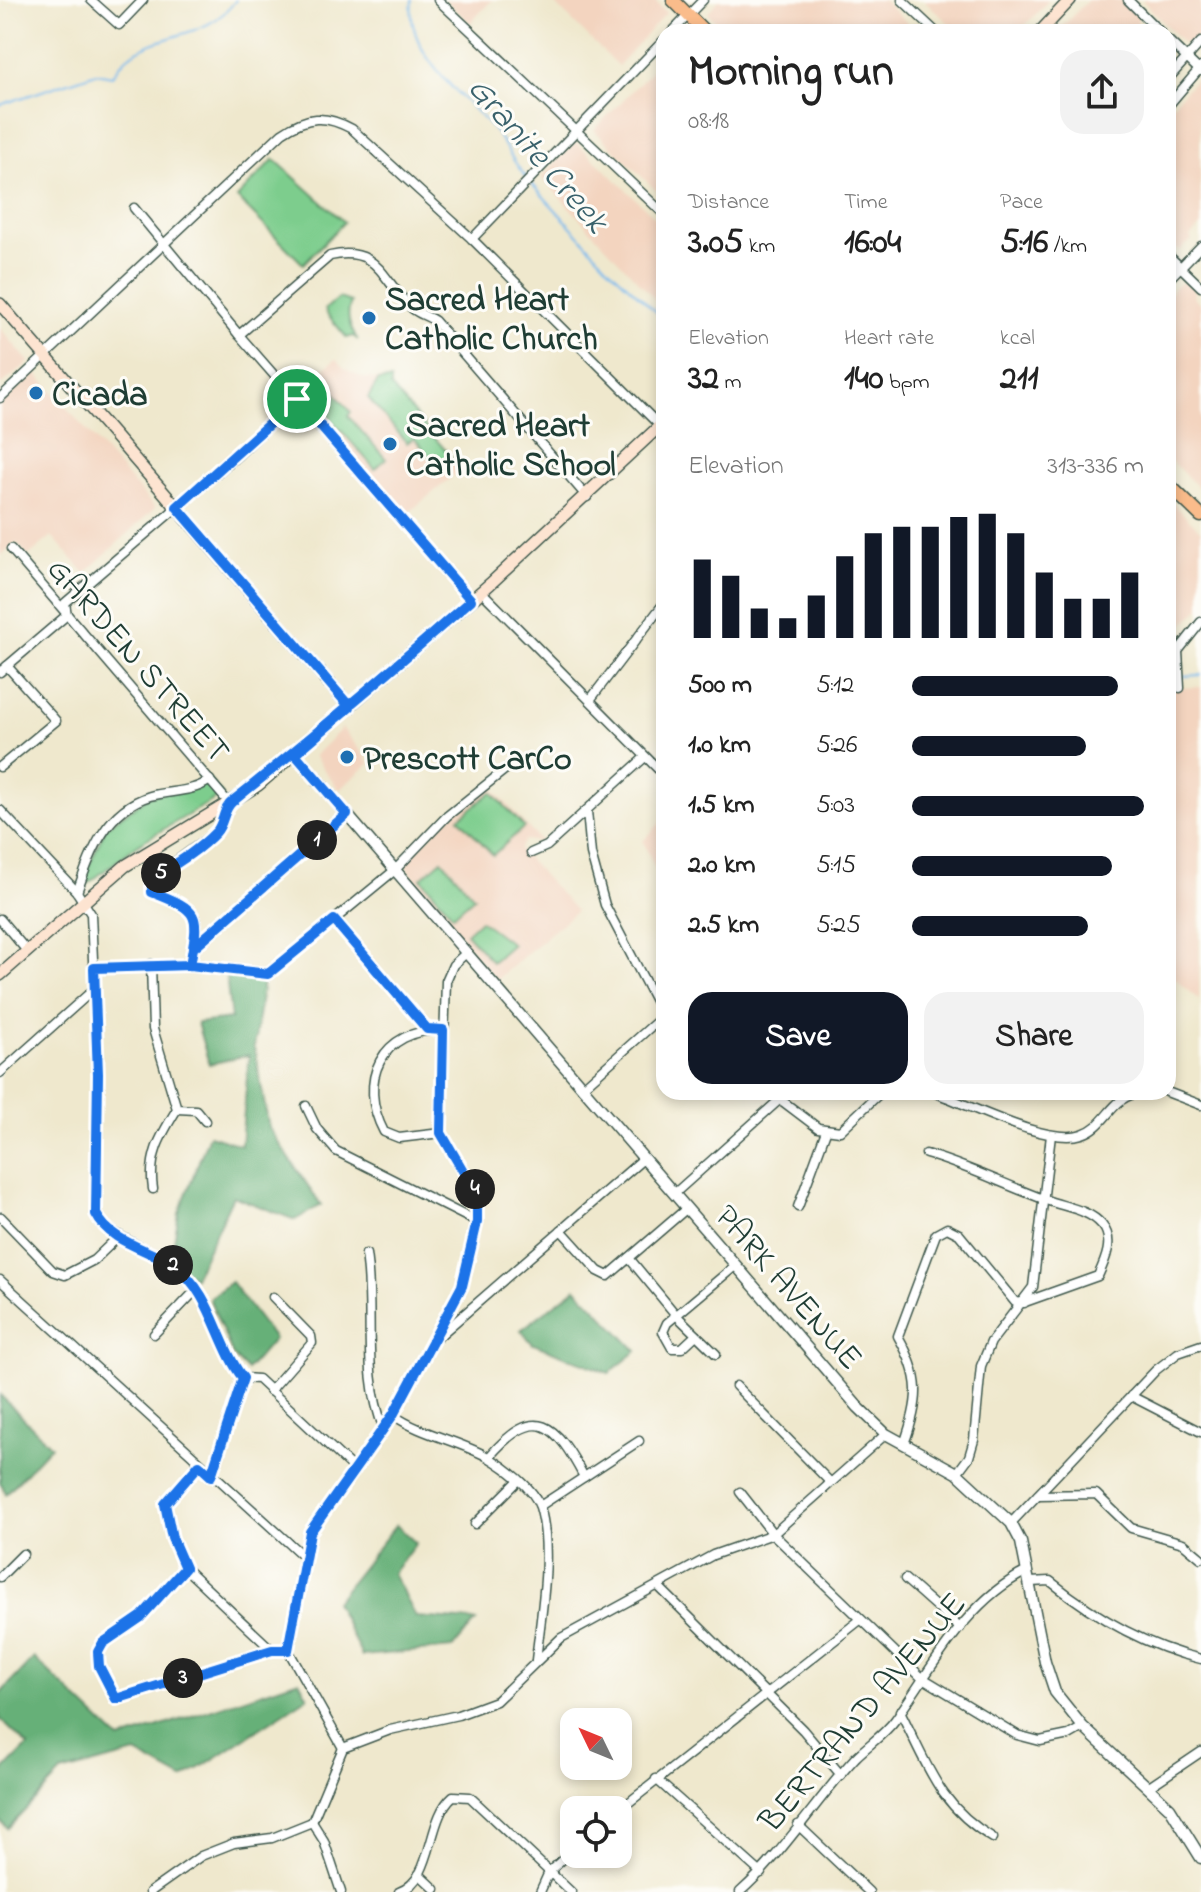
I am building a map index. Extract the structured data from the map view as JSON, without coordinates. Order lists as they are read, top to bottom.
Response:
{
  "streets": {
    "street": ["GARDEN STREET", "PARK AVENUE", "BERTRAND AVENUE"]
  },
  "crossings": [
    ["PARK AVENUE", "BERTRAND AVENUE"]
  ],
  "water": ["Granite Creek"],
  "places": [
    "Sacred Heart Catholic Church",
    "Cicada",
    "Sacred Heart Catholic School",
    "Prescott CarCo"
  ],
  "north": "top left",
  "page": {
    "heading": ["Morning run", "08:18"],
    "stats": [
      ["Distance", "3.05 km"],
      ["Time", "16:04"],
      ["Pace", "5:16 /km"],
      ["Elevation", "32 m"],
      ["Heart rate", "140 bpm"],
      ["kcal", "211"]
    ],
    "chart": ["Elevation", "313–336 m"],
    "list": [
      {
        "name": "500 m",
        "note": "5:12"
      },
      {
        "name": "1.0 km",
        "note": "5:26"
      },
      {
        "name": "1.5 km",
        "note": "5:03"
      },
      {
        "name": "2.0 km",
        "note": "5:15"
      },
      {
        "name": "2.5 km",
        "note": "5:25"
      }
    ],
    "pins": [
      "1",
      "5",
      "4",
      "2",
      "3"
    ],
    "buttons": ["Save", "Share"]
  }
}
